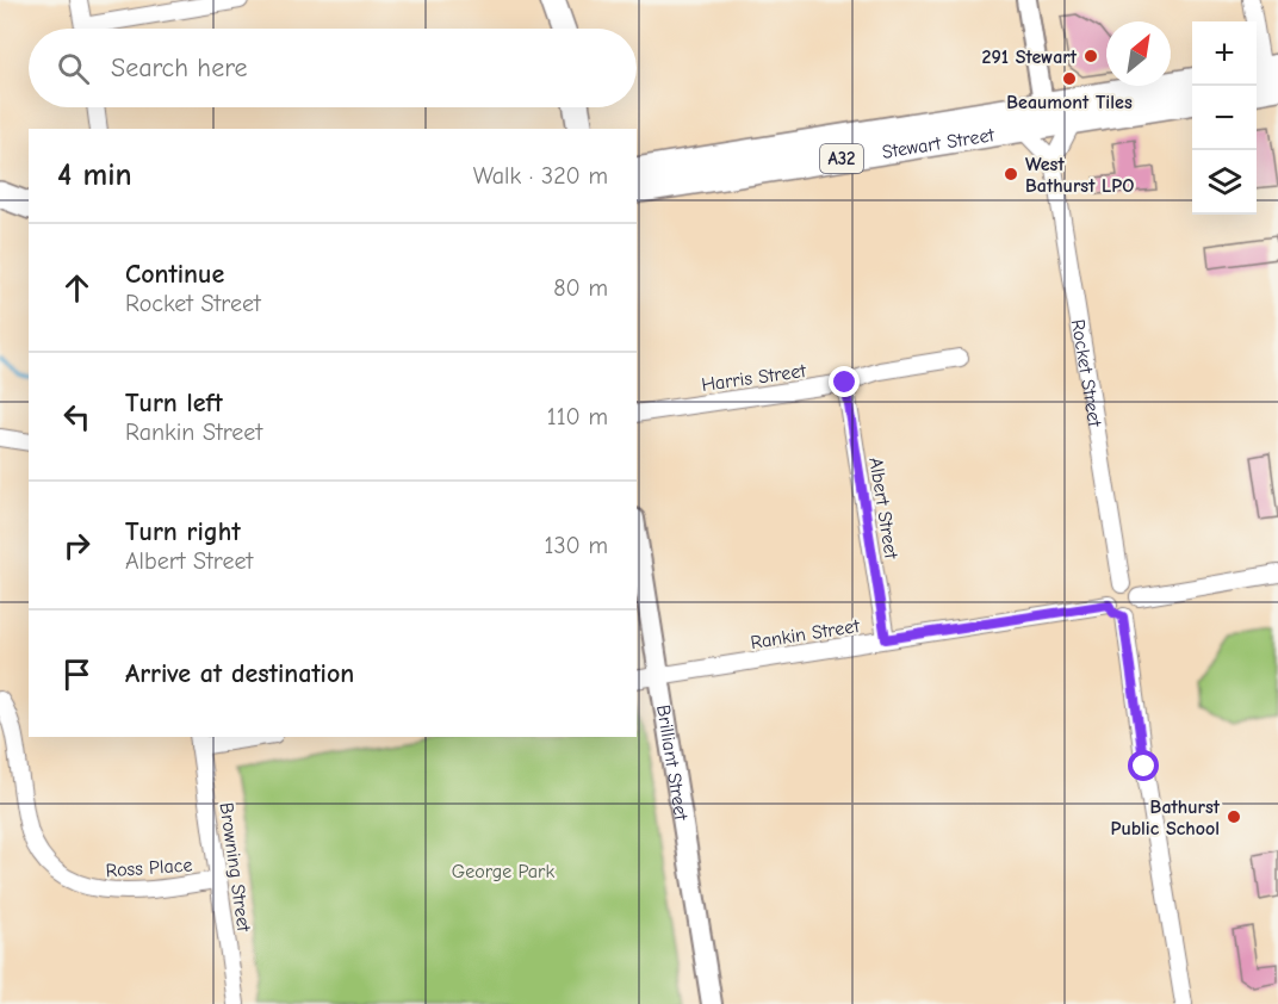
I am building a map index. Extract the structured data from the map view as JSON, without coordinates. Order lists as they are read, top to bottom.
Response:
{
  "streets": {
    "highway": ["Stewart Street", "A32"],
    "street": [
      "Rocket Street",
      "Harris Street",
      "Albert Street",
      "Rankin Street",
      "Brilliant Street",
      "Ross Place",
      "Browning Street"
    ]
  },
  "crossings": [
    ["Rocket Street", "Rankin Street"],
    ["Harris Street", "Albert Street"],
    ["Albert Street", "Rankin Street"],
    ["Rankin Street", "Brilliant Street"],
    ["Ross Place", "Browning Street"]
  ],
  "parks": ["George Park"],
  "places": [
    "291 Stewart",
    "Beaumont Tiles",
    "West Bathurst LPO",
    "Bathurst Public School"
  ],
  "north": "top right",
  "page": {
    "map_buttons": ["+", "−"],
    "search": "Search here",
    "heading": ["4 min", "Walk · 320 m"],
    "list": [
      ["Continue", "Rocket Street", "80 m"],
      ["Turn left", "Rankin Street", "110 m"],
      ["Turn right", "Albert Street", "130 m"],
      "Arrive at destination"
    ]
  }
}
